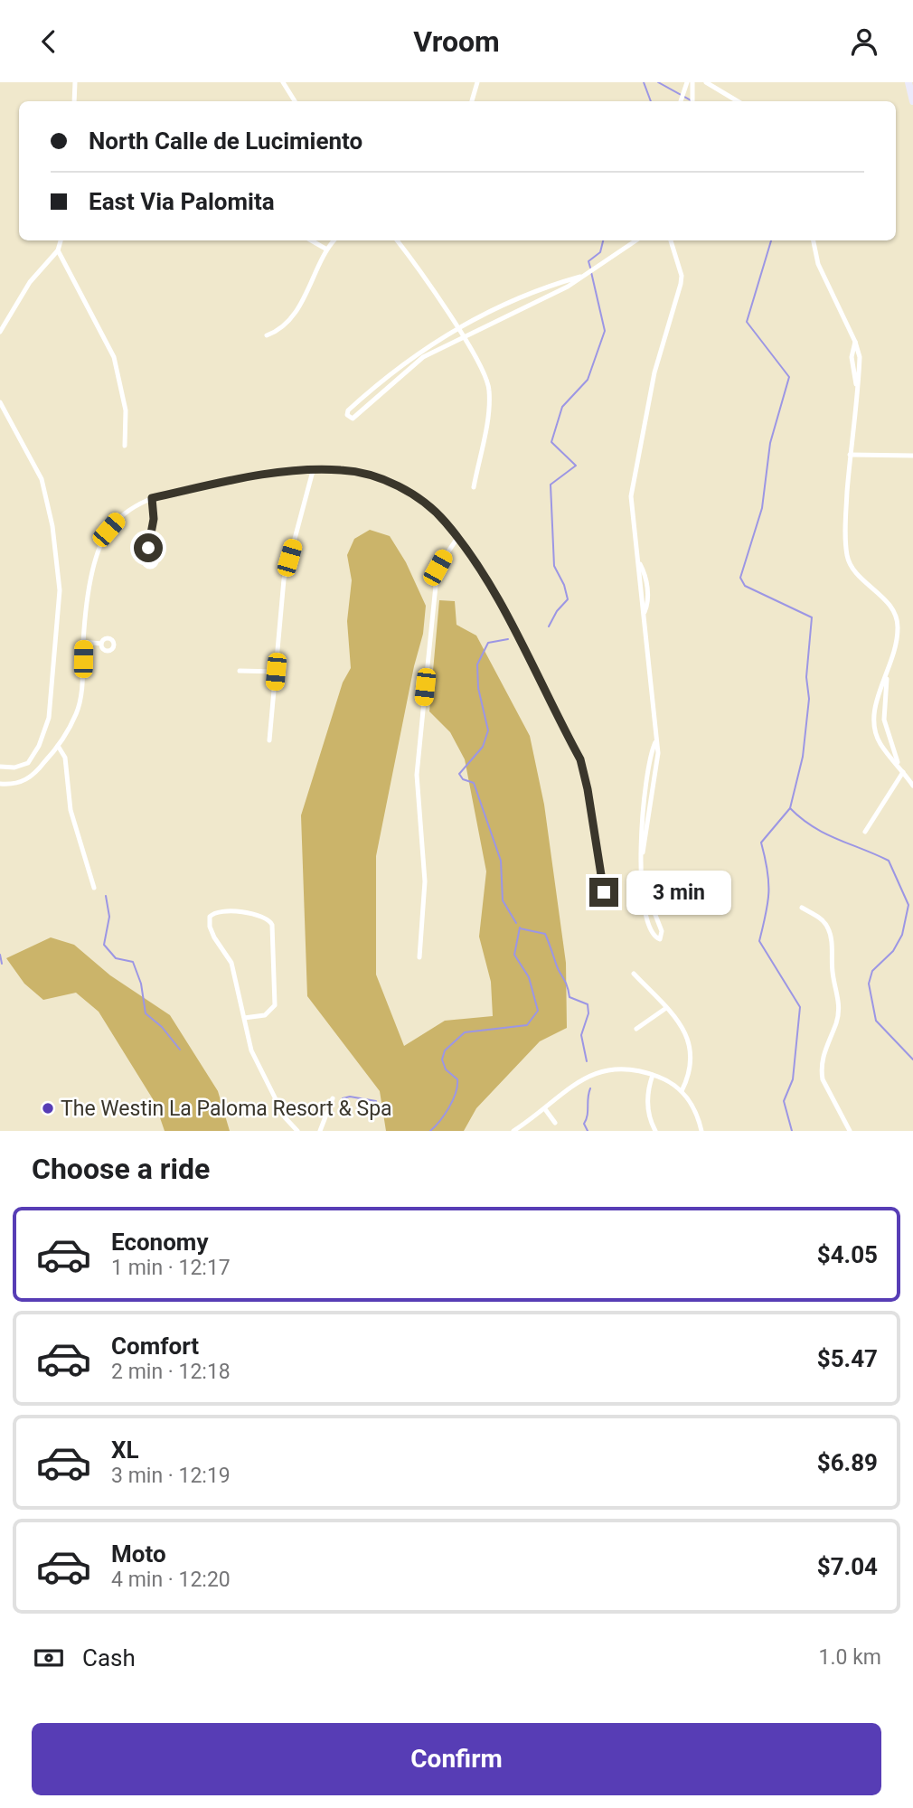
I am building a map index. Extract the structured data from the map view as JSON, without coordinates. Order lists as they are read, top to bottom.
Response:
{
  "places": ["The Westin La Paloma Resort & Spa"],
  "page": {
    "header": "Vroom",
    "banner": ["North Calle de Lucimiento", "East Via Palomita"],
    "bubble": "3 min",
    "heading": "Choose a ride",
    "list": [
      {
        "name": "Economy",
        "note": "1 min · 12:17",
        "value": "$4.05"
      },
      {
        "name": "Comfort",
        "note": "2 min · 12:18",
        "value": "$5.47"
      },
      {
        "name": "XL",
        "note": "3 min · 12:19",
        "value": "$6.89"
      },
      {
        "name": "Moto",
        "note": "4 min · 12:20",
        "value": "$7.04"
      }
    ],
    "pay": ["Cash", "1.0 km"],
    "buttons": "Confirm"
  }
}
